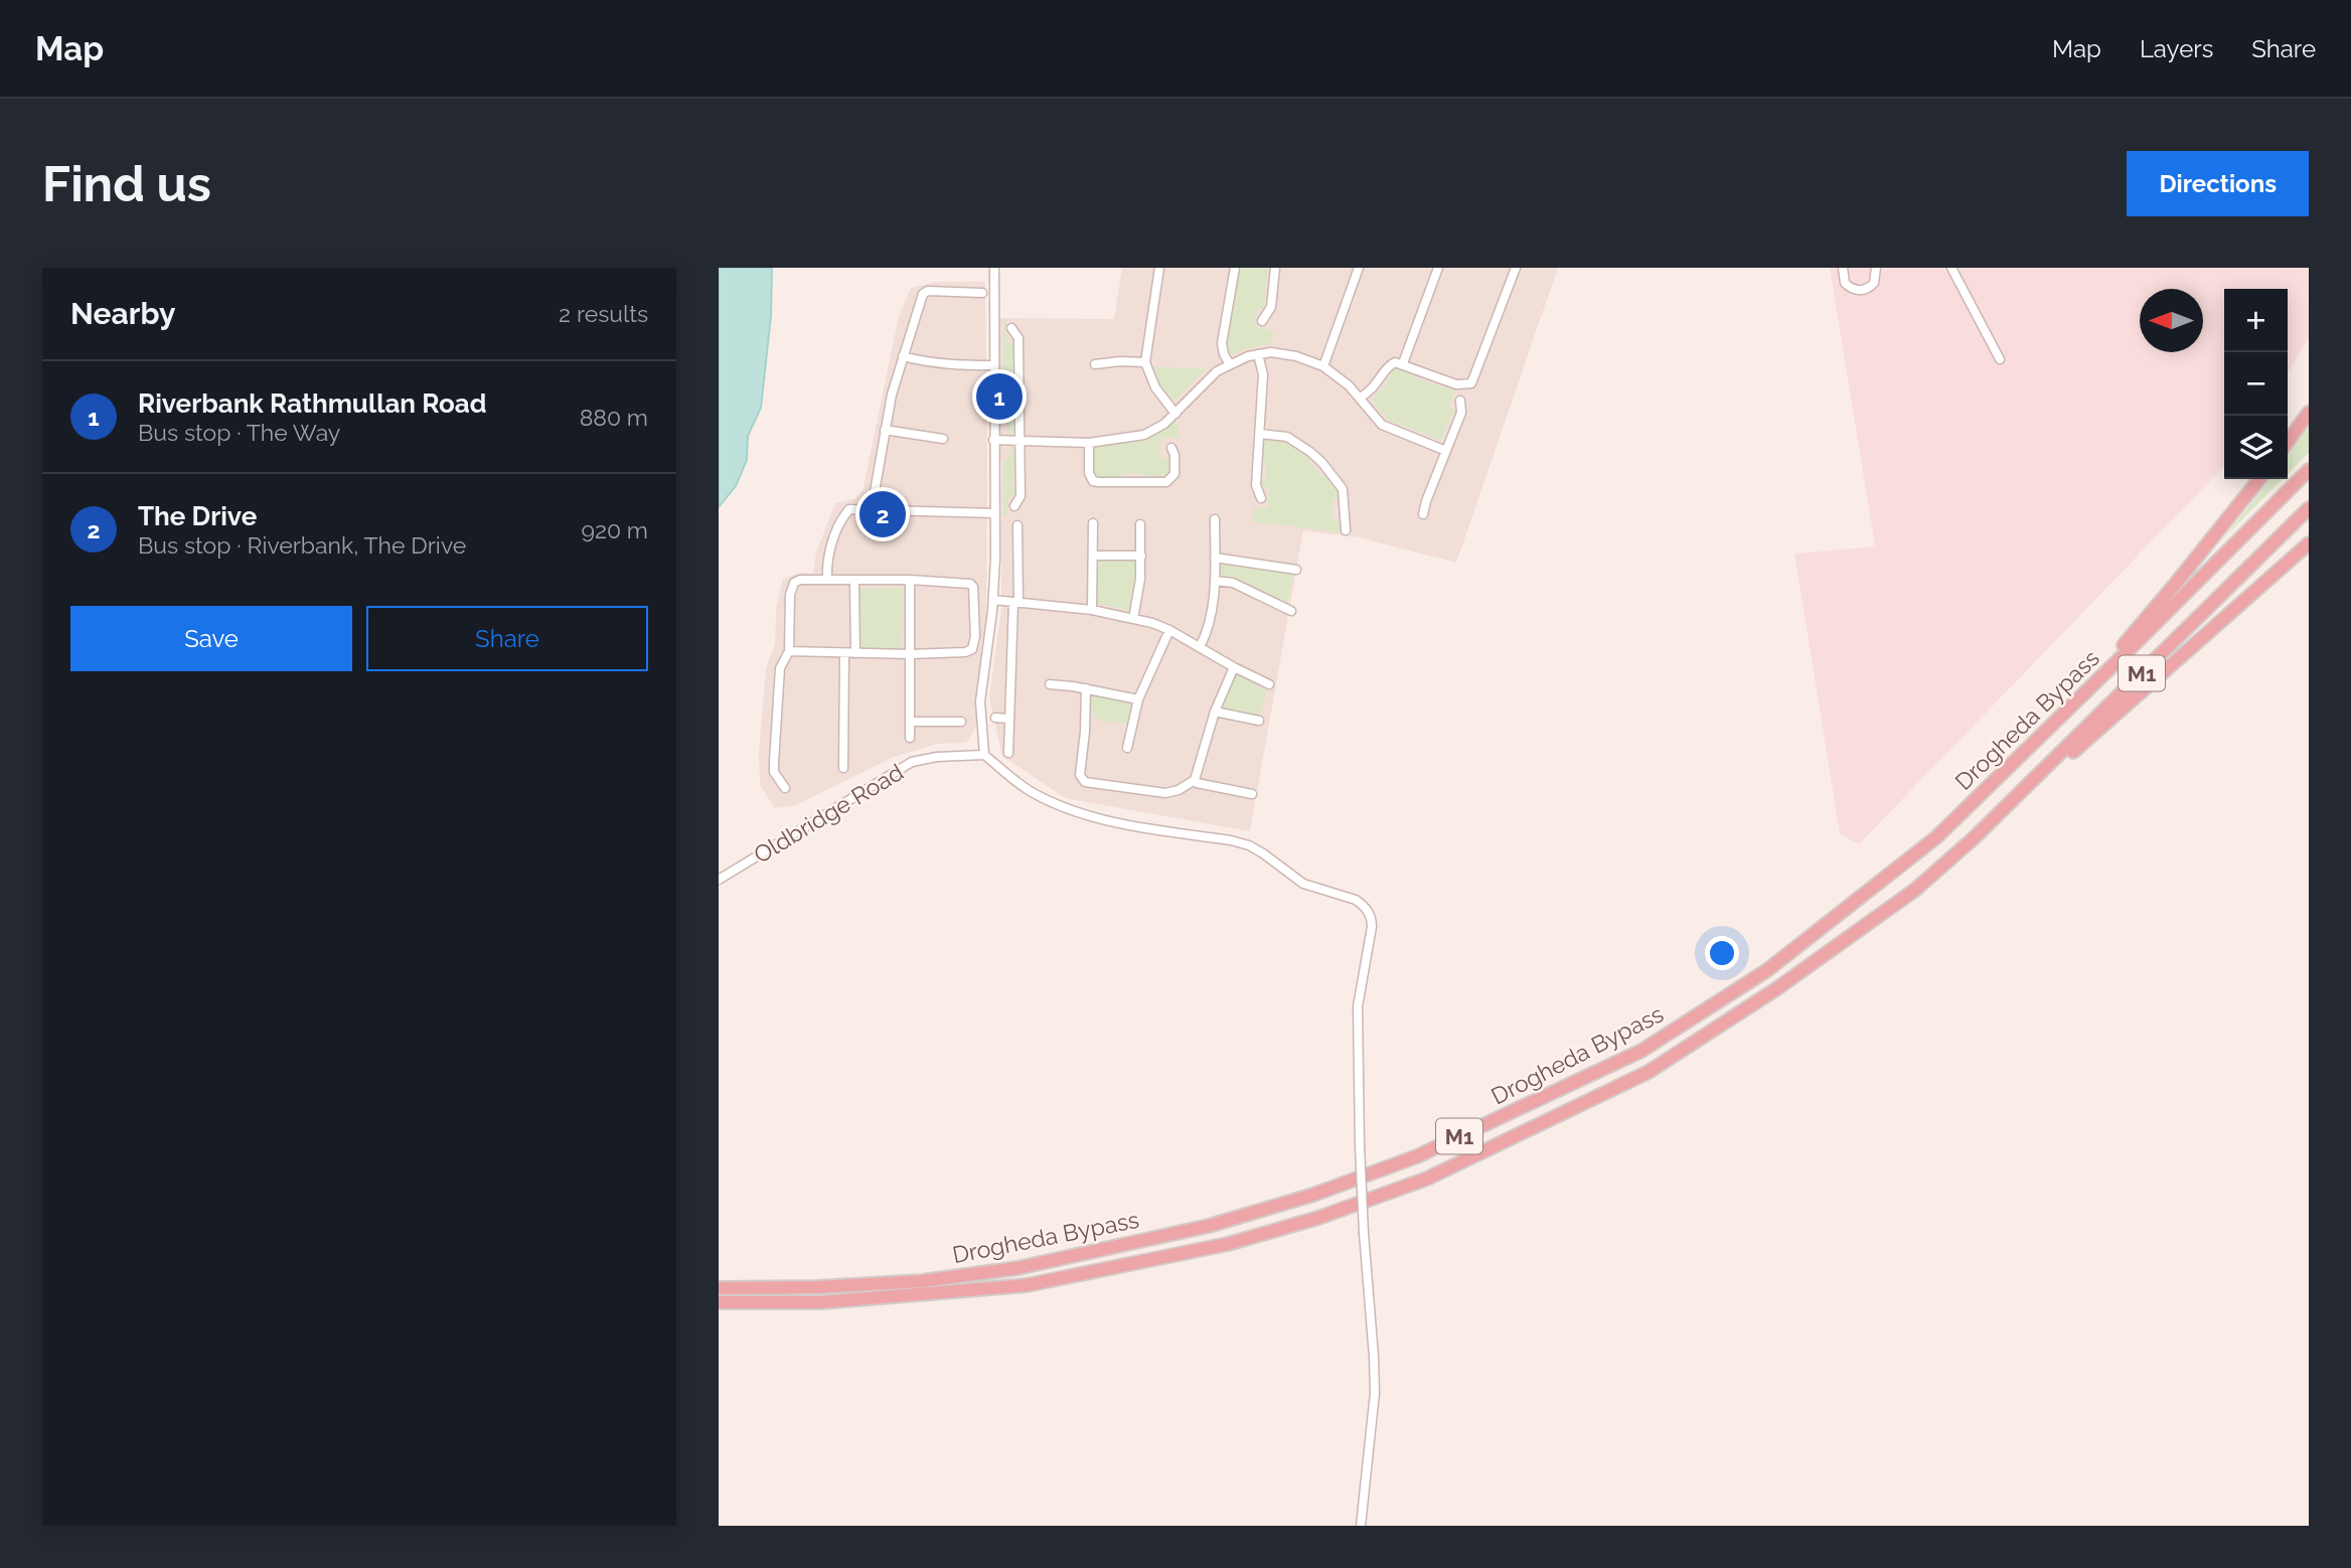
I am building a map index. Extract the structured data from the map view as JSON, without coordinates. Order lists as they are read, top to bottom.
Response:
{
  "streets": {
    "highway": ["M1", "Drogheda Bypass"],
    "street": ["Oldbridge Road"]
  },
  "north": "left",
  "page": {
    "header": "Map",
    "nav": ["Map", "Layers", "Share"],
    "buttons": [
      "Directions",
      ["Save", "Share"]
    ],
    "title": "Find us",
    "heading": ["Nearby", "2 results"],
    "map_buttons": ["+", "−"],
    "list": [
      {
        "mark": "1",
        "name": "Riverbank Rathmullan Road",
        "note": "Bus stop · The Way",
        "value": "880 m"
      },
      {
        "mark": "2",
        "name": "The Drive",
        "note": "Bus stop · Riverbank, The Drive",
        "value": "920 m"
      }
    ],
    "pins": ["1", "2"]
  }
}
